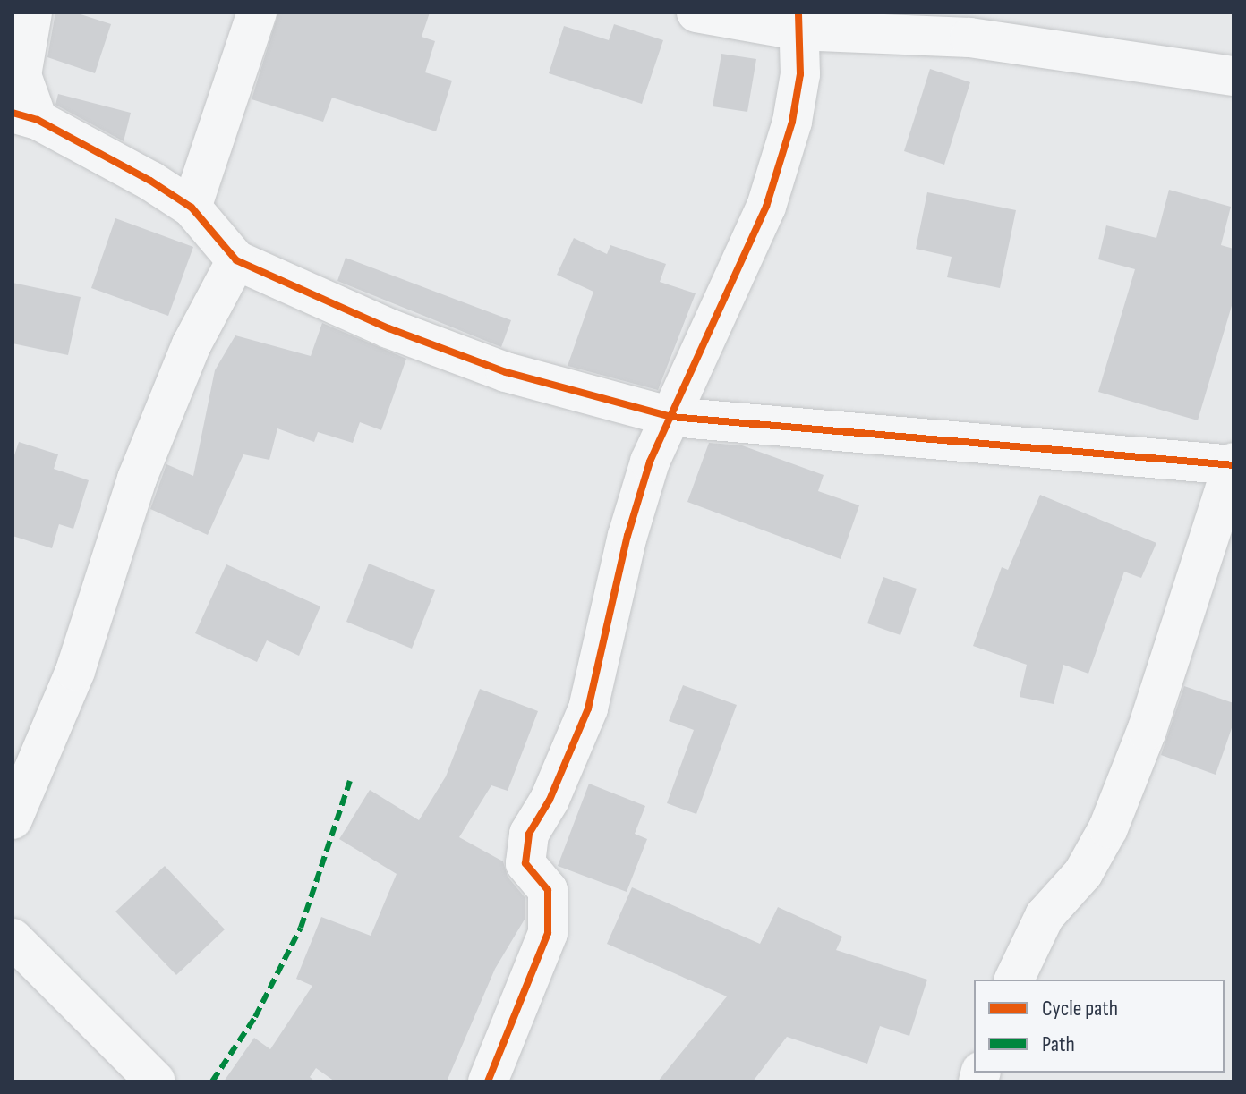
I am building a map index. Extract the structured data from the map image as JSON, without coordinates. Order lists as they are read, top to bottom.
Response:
{
  "legend": ["Cycle path", "Path"]
}
